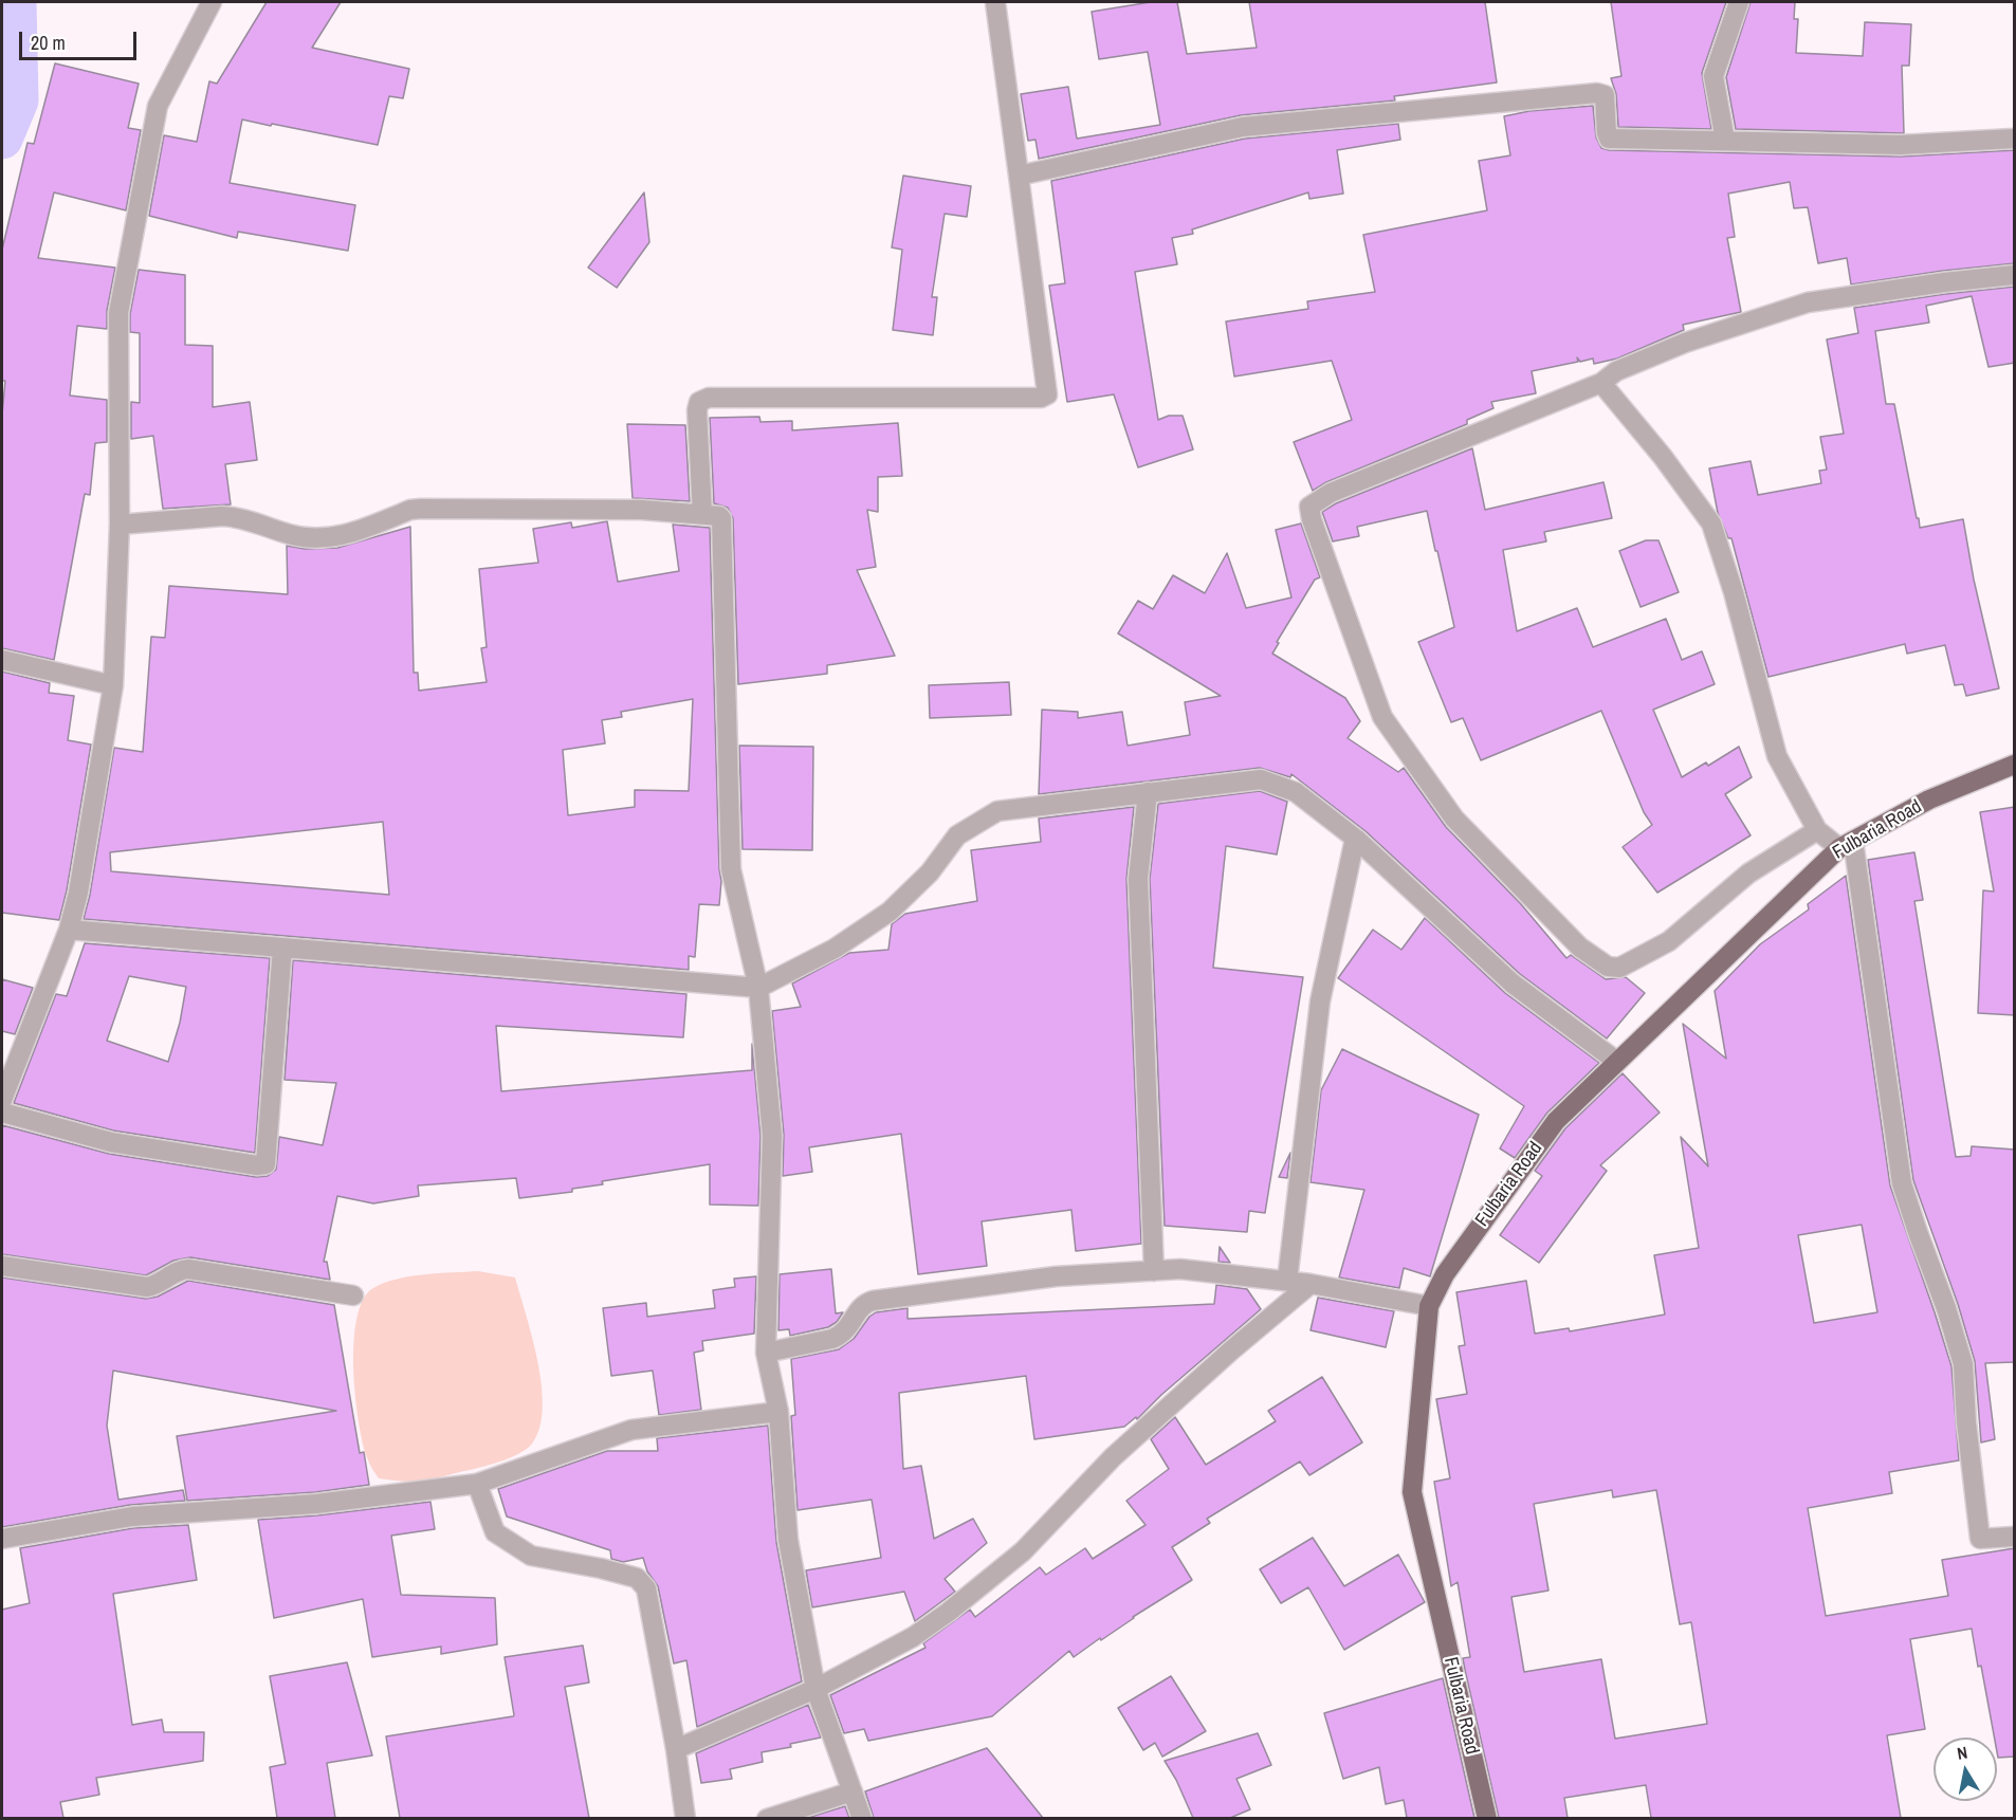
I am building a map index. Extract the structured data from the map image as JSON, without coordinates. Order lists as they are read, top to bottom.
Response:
{
  "streets": {
    "main road": ["Fulbaria Road"]
  },
  "scale_bar": "20 m",
  "north": "top"
}
